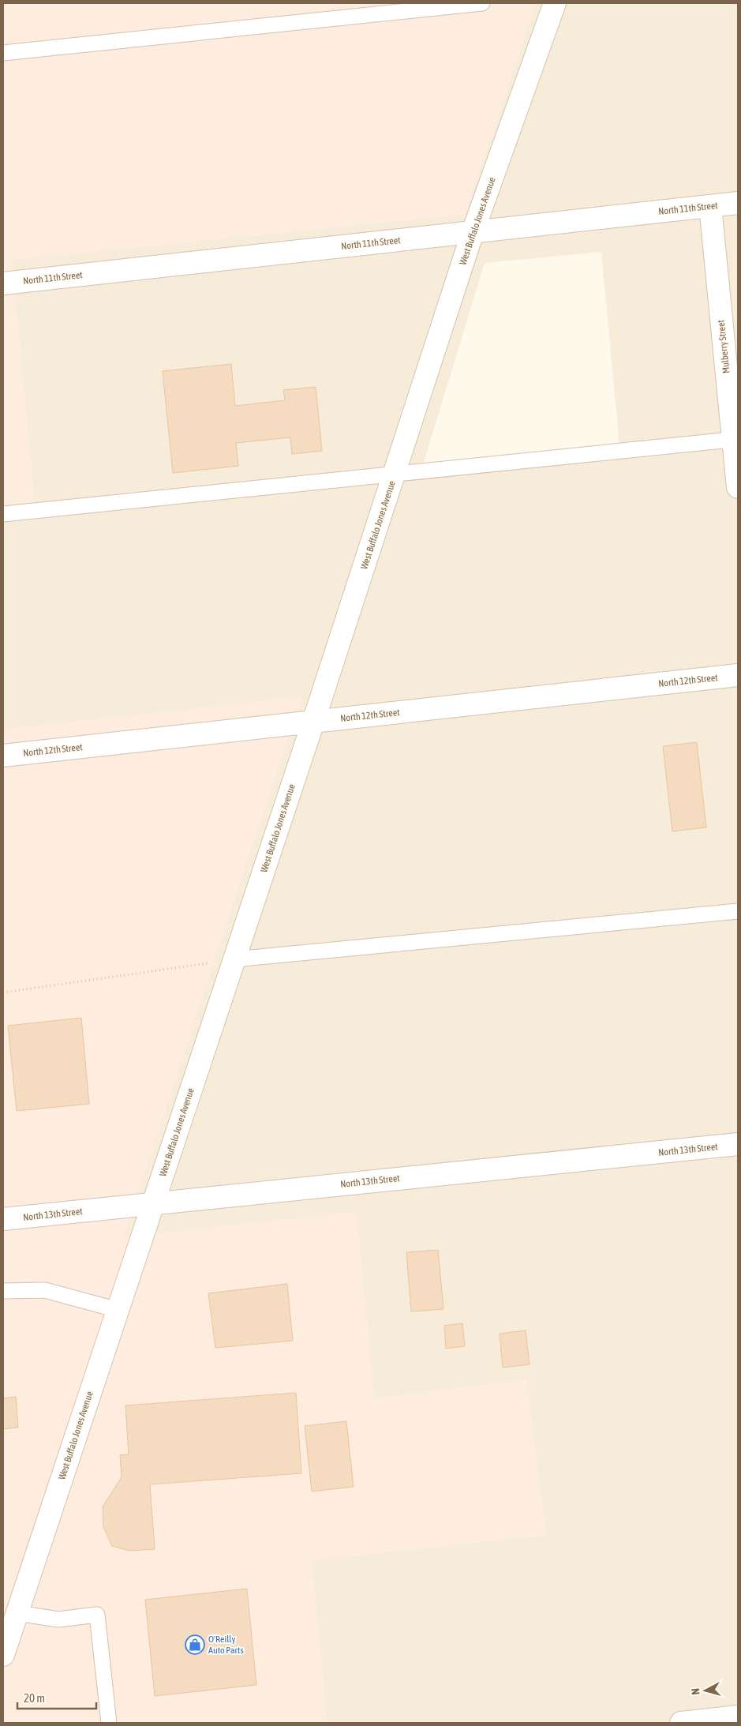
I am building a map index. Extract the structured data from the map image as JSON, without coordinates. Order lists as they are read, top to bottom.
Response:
{
  "streets": {
    "street": [
      "North 11th Street",
      "West Buffalo Jones Avenue",
      "Mulberry Street",
      "North 12th Street",
      "North 13th Street"
    ]
  },
  "crossings": [
    ["North 11th Street", "West Buffalo Jones Avenue"],
    ["North 11th Street", "Mulberry Street"],
    ["West Buffalo Jones Avenue", "North 12th Street"],
    ["West Buffalo Jones Avenue", "North 13th Street"]
  ],
  "places": {
    "shop": ["O'Reilly Auto Parts"]
  },
  "scale_bar": "20 m",
  "north": "left"
}
